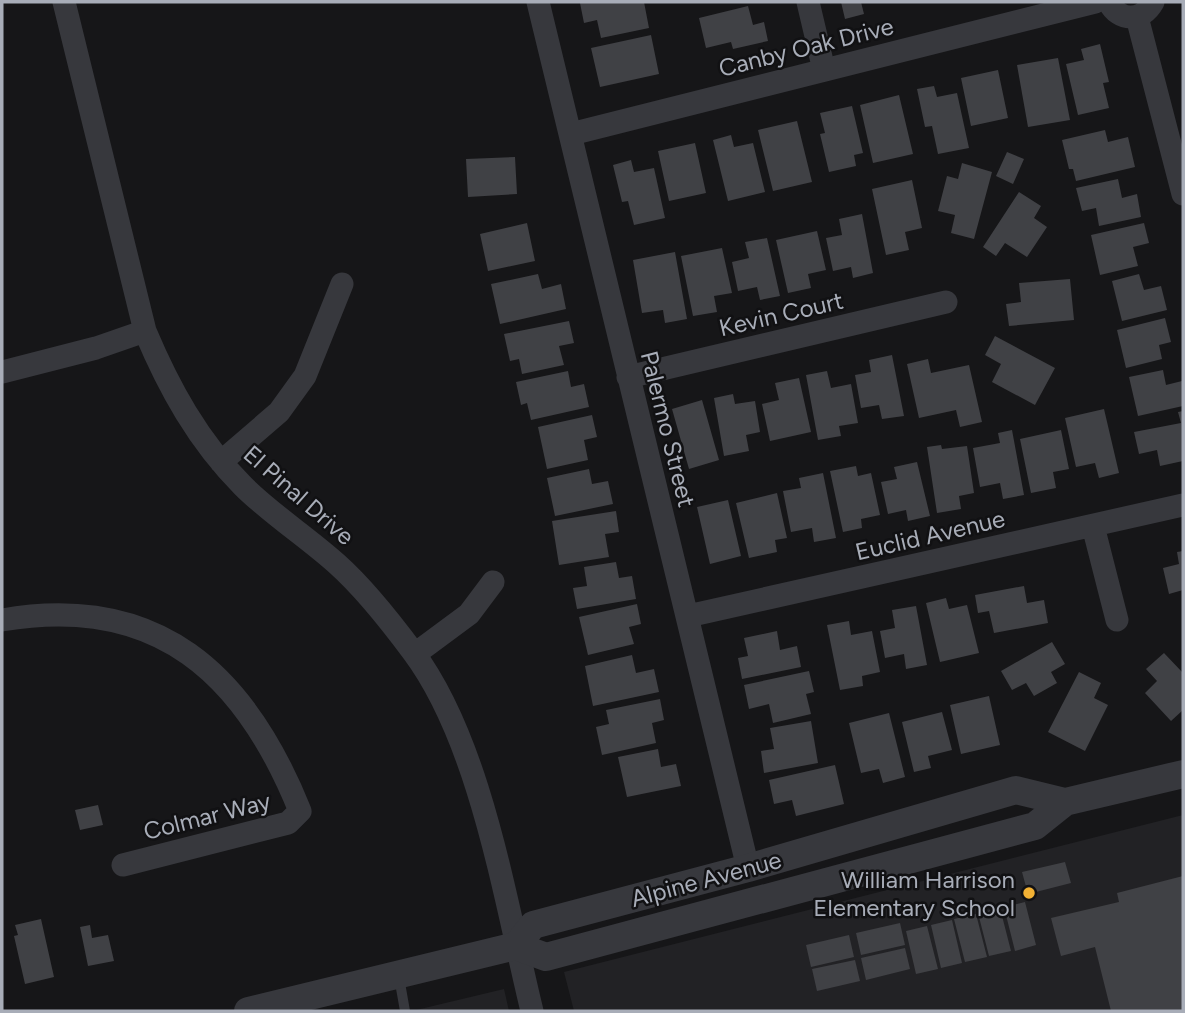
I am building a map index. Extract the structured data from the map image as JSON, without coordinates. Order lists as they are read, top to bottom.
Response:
{
  "streets": {
    "street": [
      "Canby Oak Drive",
      "Kevin Court",
      "Palermo Street",
      "El Pinal Drive",
      "Euclid Avenue",
      "Colmar Way",
      "Alpine Avenue"
    ]
  },
  "crossings": [
    ["Canby Oak Drive", "Palermo Street"],
    ["Kevin Court", "Palermo Street"],
    ["Palermo Street", "Euclid Avenue"],
    ["Palermo Street", "Alpine Avenue"],
    ["El Pinal Drive", "Alpine Avenue"]
  ],
  "places": ["William Harrison Elementary School"]
}
